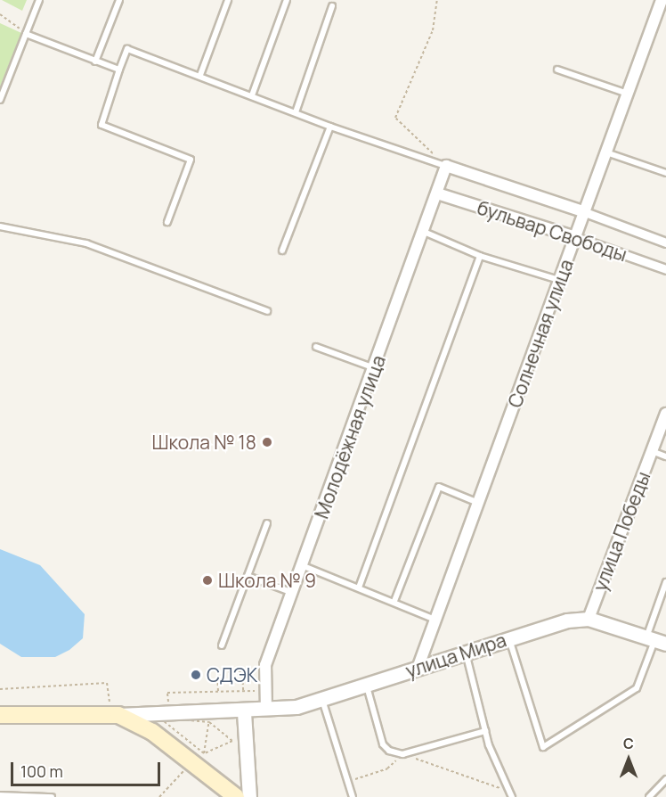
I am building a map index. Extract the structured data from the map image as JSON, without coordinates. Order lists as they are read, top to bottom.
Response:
{
  "streets": {
    "street": [
      "бульвар Свободы",
      "Солнечная улица",
      "Молодёжная улица",
      "улица Победы",
      "улица Мира"
    ]
  },
  "crossings": [
    ["бульвар Свободы", "Солнечная улица"],
    ["бульвар Свободы", "Молодёжная улица"],
    ["Солнечная улица", "улица Мира"],
    ["Молодёжная улица", "улица Мира"],
    ["улица Победы", "улица Мира"]
  ],
  "places": ["Школа № 18", "Школа № 9", "СДЭК"],
  "scale_bar": "100 m",
  "north": "top"
}
